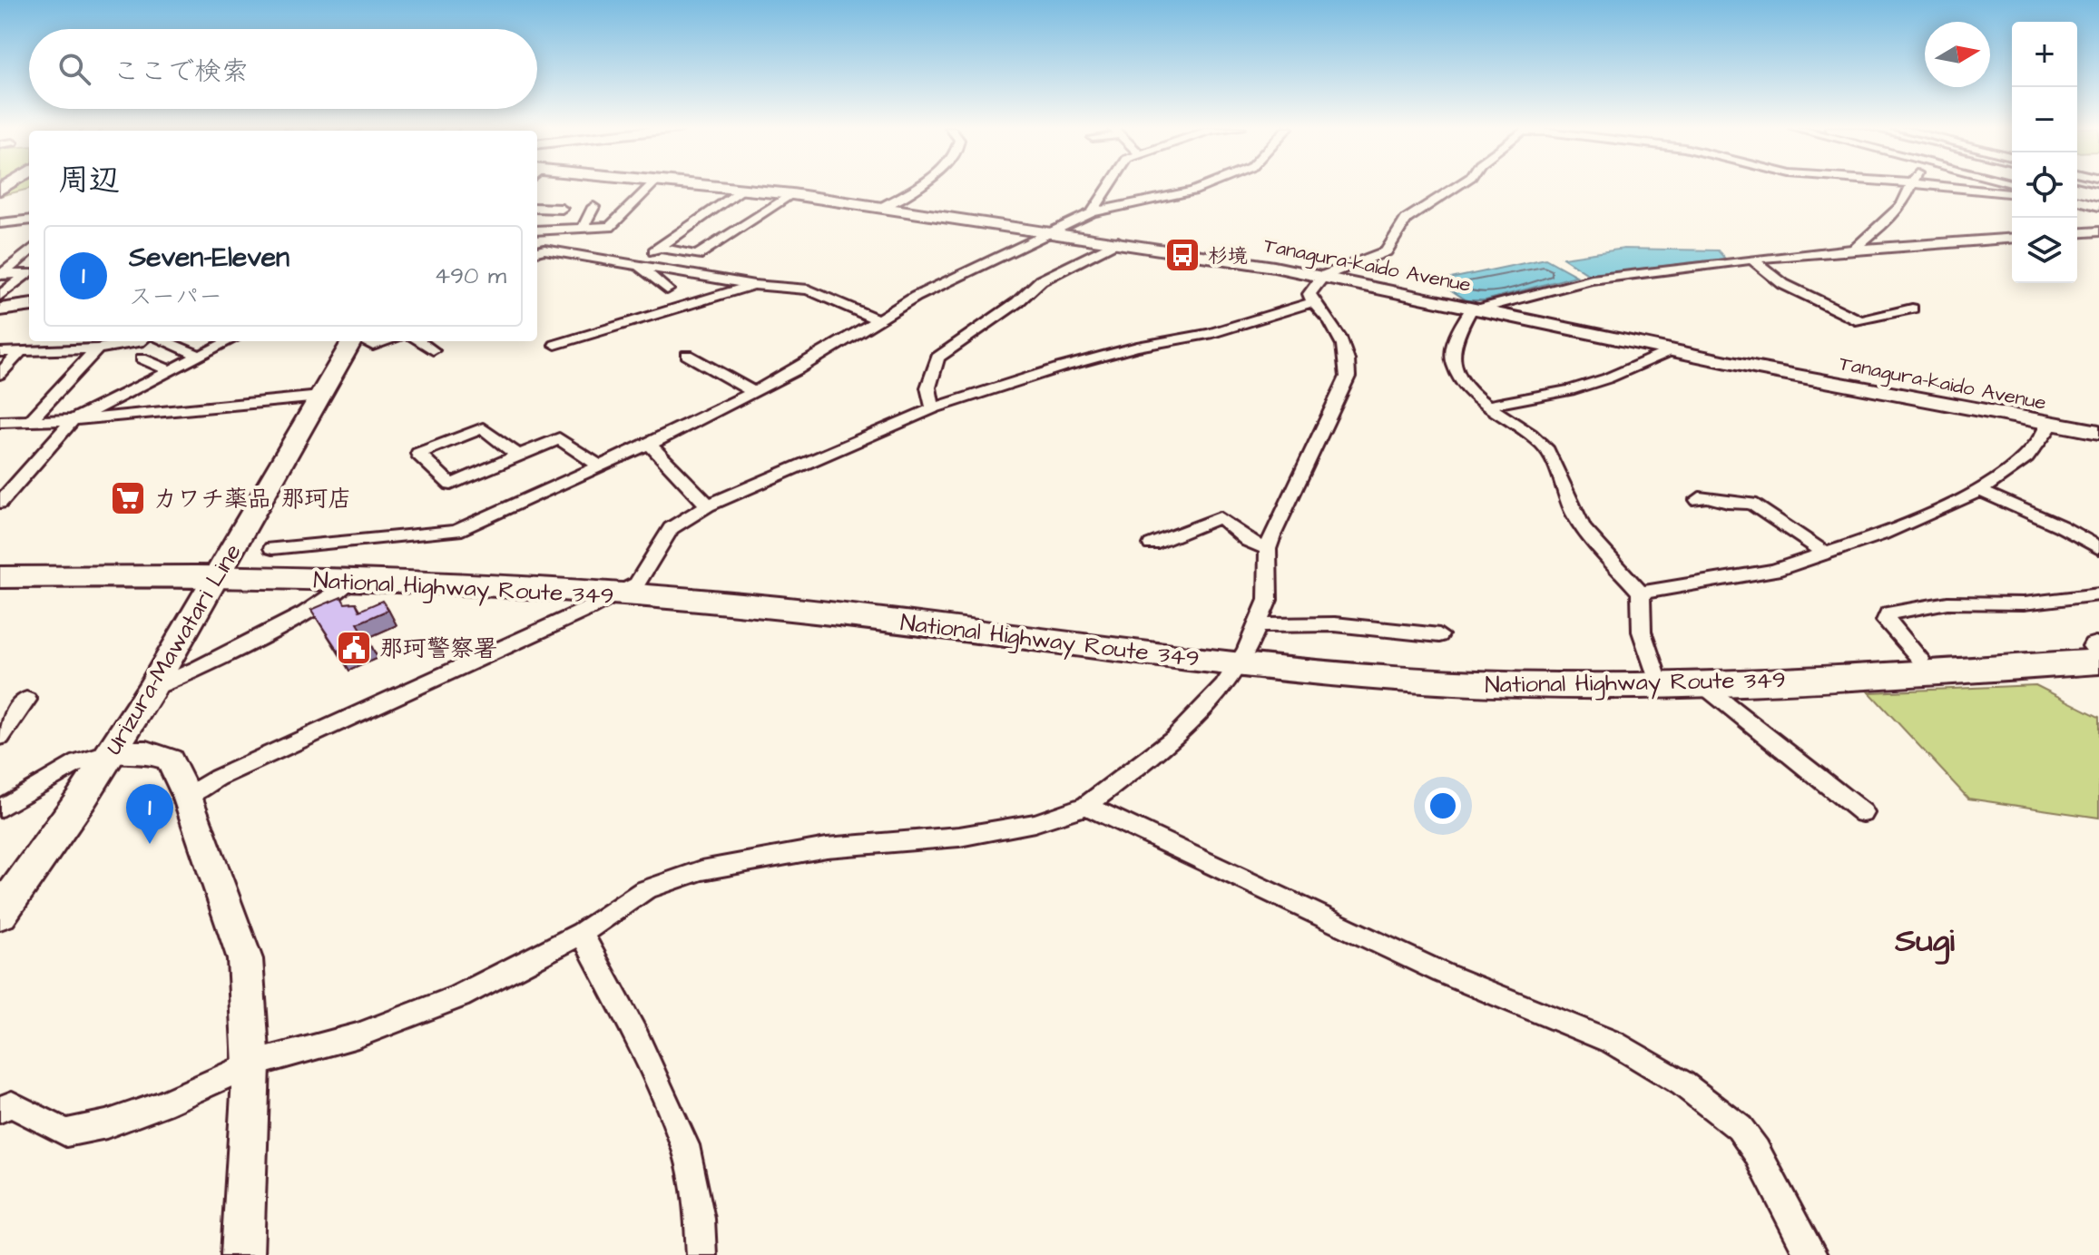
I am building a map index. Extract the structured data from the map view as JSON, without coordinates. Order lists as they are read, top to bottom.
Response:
{
  "streets": {
    "highway": ["National Highway Route 349"],
    "main road": ["Urizura-Mawatari Line"],
    "street": ["Tanagura-kaido Avenue"]
  },
  "crossings": [
    ["National Highway Route 349", "Urizura-Mawatari Line"]
  ],
  "districts": ["Sugi"],
  "places": {
    "bus stop": ["杉境"],
    "supermarket": ["カワチ薬品 那珂店"],
    "public building": ["那珂警察署"]
  },
  "north": "right",
  "page": {
    "map_buttons": ["+", "−"],
    "search": "ここで検索",
    "heading": "周辺",
    "list": [
      {
        "mark": "1",
        "name": "Seven-Eleven",
        "note": "スーパー",
        "value": "490 m"
      }
    ],
    "pins": "1"
  }
}
